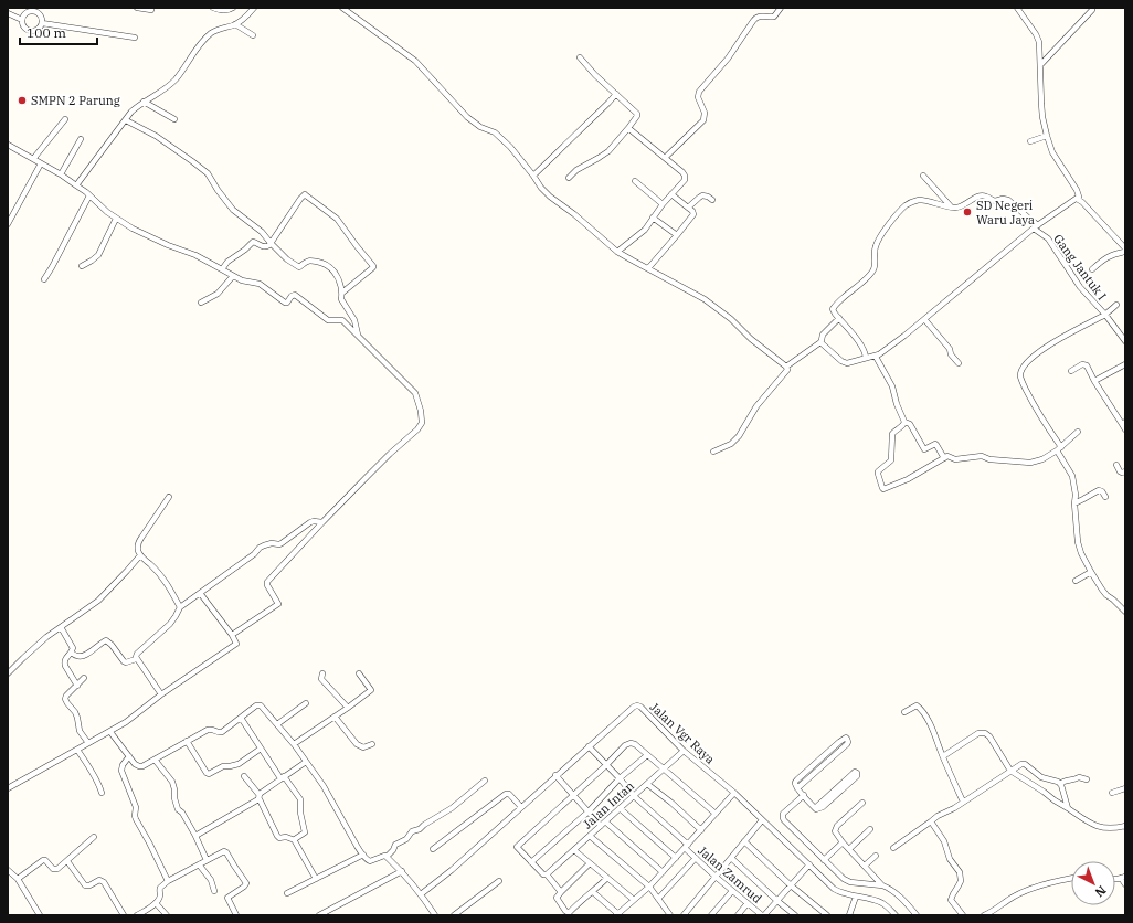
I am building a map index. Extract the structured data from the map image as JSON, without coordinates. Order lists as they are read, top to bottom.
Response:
{
  "streets": {
    "street": [
      "Gang Jantuk I",
      "Jalan Vgr Raya",
      "Jalan Intan",
      "Jalan Zamrud"
    ]
  },
  "crossings": [
    ["Jalan Vgr Raya", "Jalan Intan"],
    ["Jalan Vgr Raya", "Jalan Zamrud"],
    ["Jalan Intan", "Jalan Zamrud"]
  ],
  "places": ["SMPN 2 Parung", "SD Negeri Waru Jaya"],
  "scale_bar": "100 m",
  "north": "bottom right"
}
